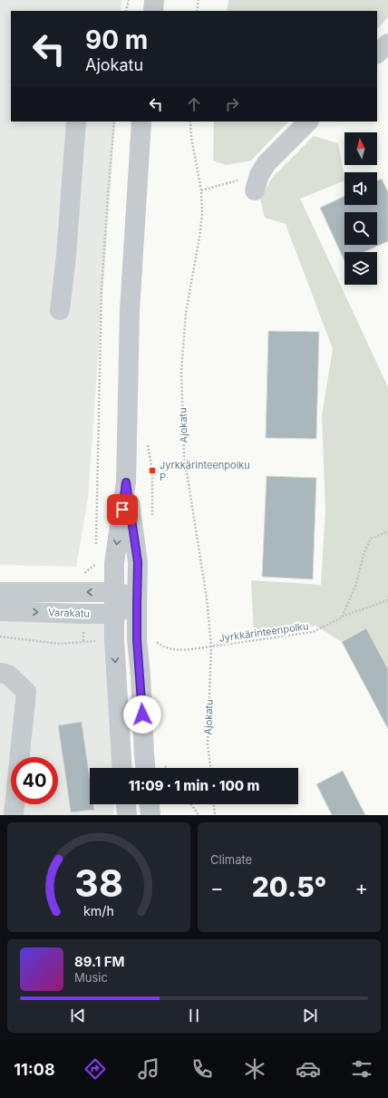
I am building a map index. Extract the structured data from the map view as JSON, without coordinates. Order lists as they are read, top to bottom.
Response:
{
  "streets": {
    "street": ["Varakatu"],
    "path": ["Ajokatu", "Jyrkkärinteenpolku"]
  },
  "crossings": [
    ["Ajokatu", "Jyrkkärinteenpolku"]
  ],
  "places": {
    "transit": ["Jyrkkärinteenpolku P"]
  },
  "north": "top",
  "page": {
    "turn": ["90 m", "Ajokatu"],
    "limit": "40",
    "trip": "11:09 · 1 min · 100 m",
    "tile": "Climate",
    "heat": ["−", "20.5°", "+"],
    "song": ["89.1 FM", "Music"],
    "tabs": "11:08",
    "gauge": ["38", "km/h"]
  }
}
